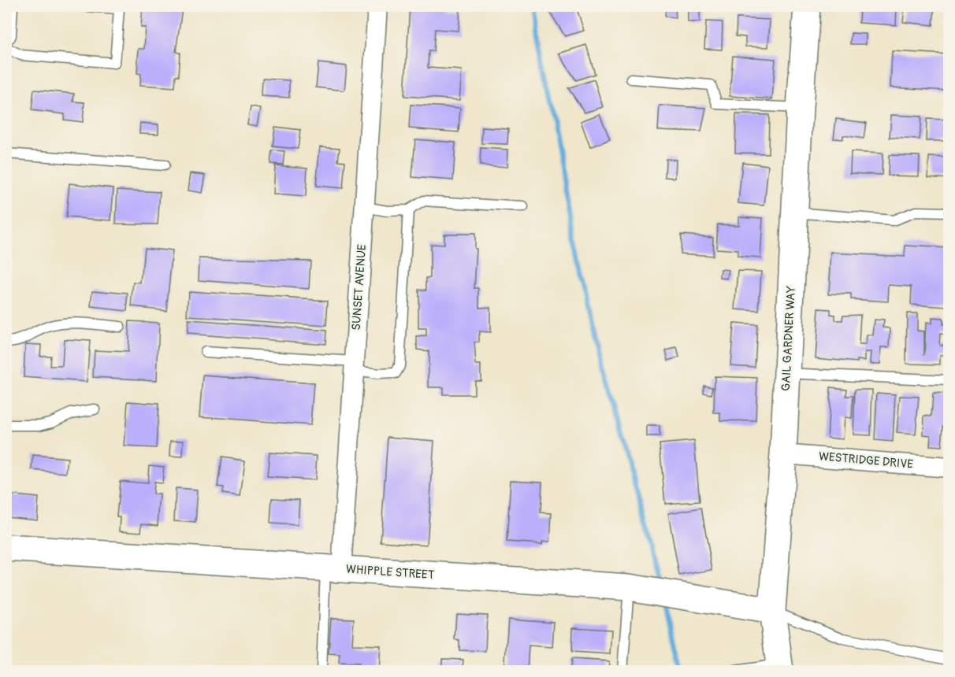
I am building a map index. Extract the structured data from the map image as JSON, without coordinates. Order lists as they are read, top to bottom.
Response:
{
  "streets": {
    "street": [
      "SUNSET AVENUE",
      "GAIL GARDNER WAY",
      "WESTRIDGE DRIVE",
      "WHIPPLE STREET"
    ]
  },
  "crossings": [
    ["SUNSET AVENUE", "WHIPPLE STREET"],
    ["GAIL GARDNER WAY", "WESTRIDGE DRIVE"],
    ["GAIL GARDNER WAY", "WHIPPLE STREET"]
  ]
}
